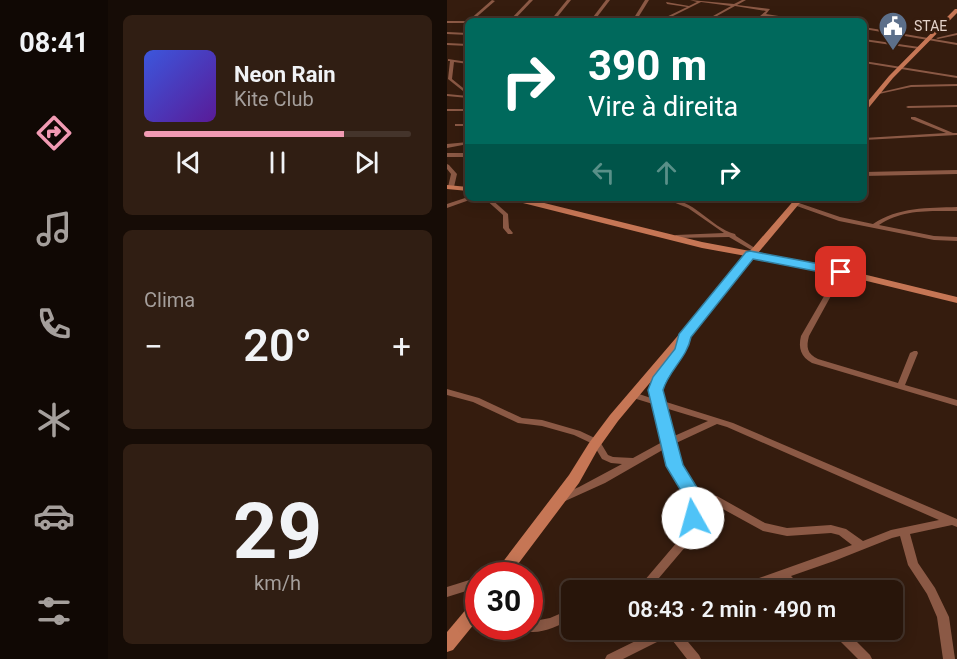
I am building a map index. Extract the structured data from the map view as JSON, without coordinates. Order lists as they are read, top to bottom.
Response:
{
  "places": {
    "public building": ["STAE"]
  },
  "page": {
    "tabs": "08:41",
    "turn": ["390 m", "Vire à direita"],
    "song": ["Neon Rain", "Kite Club"],
    "tile": [
      "Clima",
      ["29", "km/h"]
    ],
    "heat": ["−", "20°", "+"],
    "limit": "30",
    "trip": "08:43 · 2 min · 490 m"
  }
}
